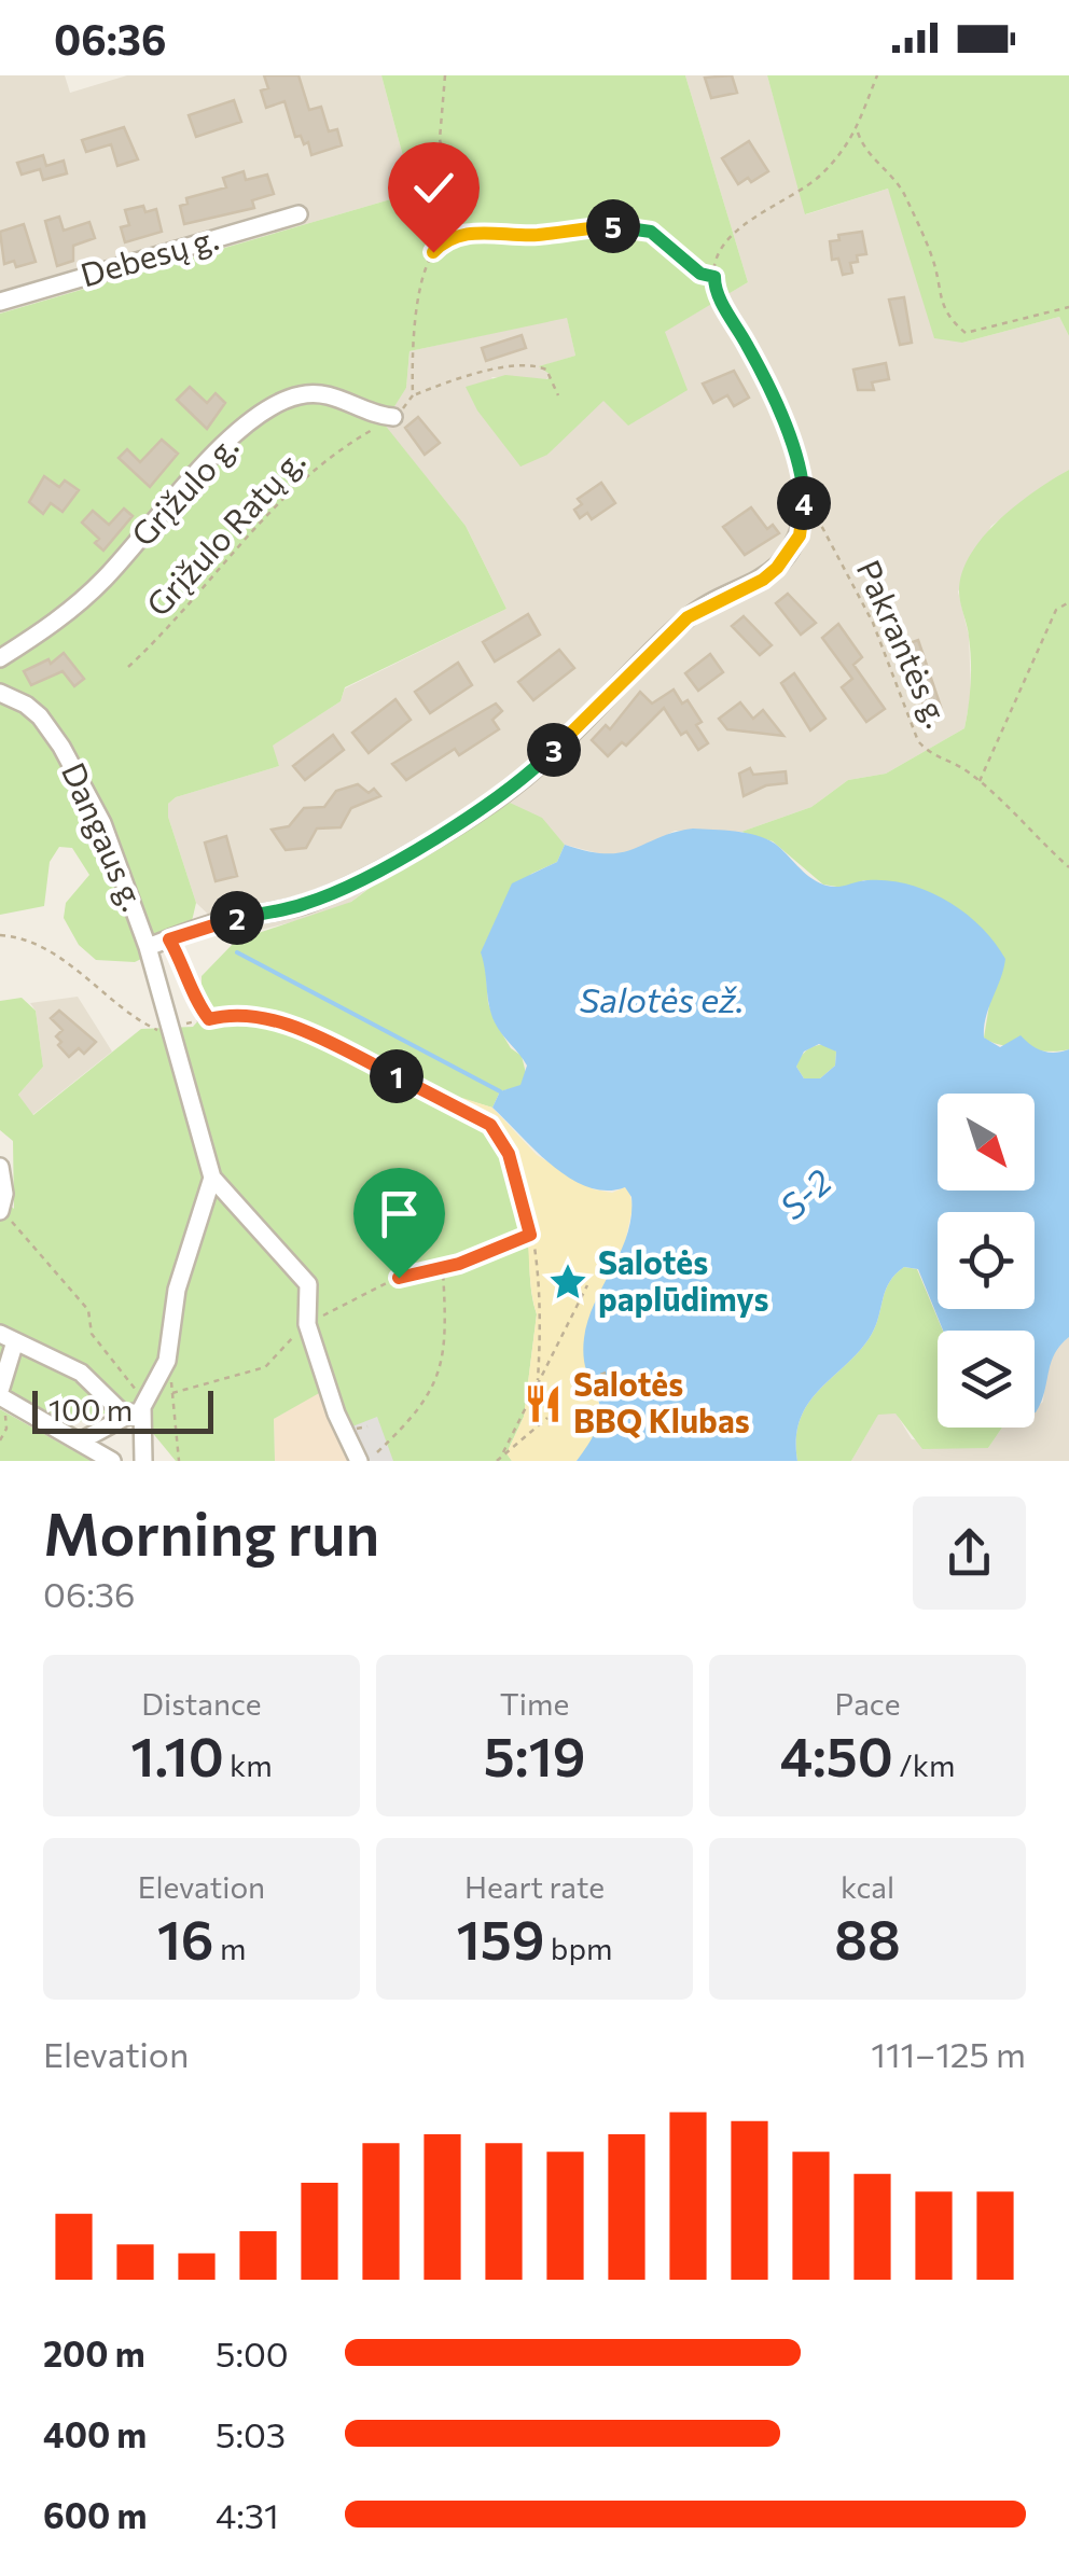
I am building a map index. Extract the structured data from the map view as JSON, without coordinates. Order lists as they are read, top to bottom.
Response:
{
  "streets": {
    "street": ["Debesų g.", "Grįžulo g.", "Dangaus g."],
    "path": ["Grįžulo Ratų g.", "Pakrantės g."]
  },
  "crossings": [
    ["Grįžulo g.", "Grįžulo Ratų g."]
  ],
  "water": ["Salotės ež.", "S-2"],
  "places": {
    "place": ["Salotės paplūdimys"],
    "restaurant": ["Salotės BBQ Klubas"]
  },
  "scale_bar": "100 m",
  "north": "bottom right",
  "page": {
    "status": "06:36",
    "pins": [
      "5",
      "4",
      "3",
      "2",
      "1"
    ],
    "scale": "100 m",
    "heading": ["Morning run", "06:36"],
    "stats": [
      ["Distance", "1.10 km"],
      ["Time", "5:19"],
      ["Pace", "4:50 /km"],
      ["Elevation", "16 m"],
      ["Heart rate", "159 bpm"],
      ["kcal", "88"]
    ],
    "chart": ["Elevation", "111–125 m"],
    "list": [
      {
        "name": "200 m",
        "note": "5:00"
      },
      {
        "name": "400 m",
        "note": "5:03"
      },
      {
        "name": "600 m",
        "note": "4:31"
      }
    ]
  }
}
